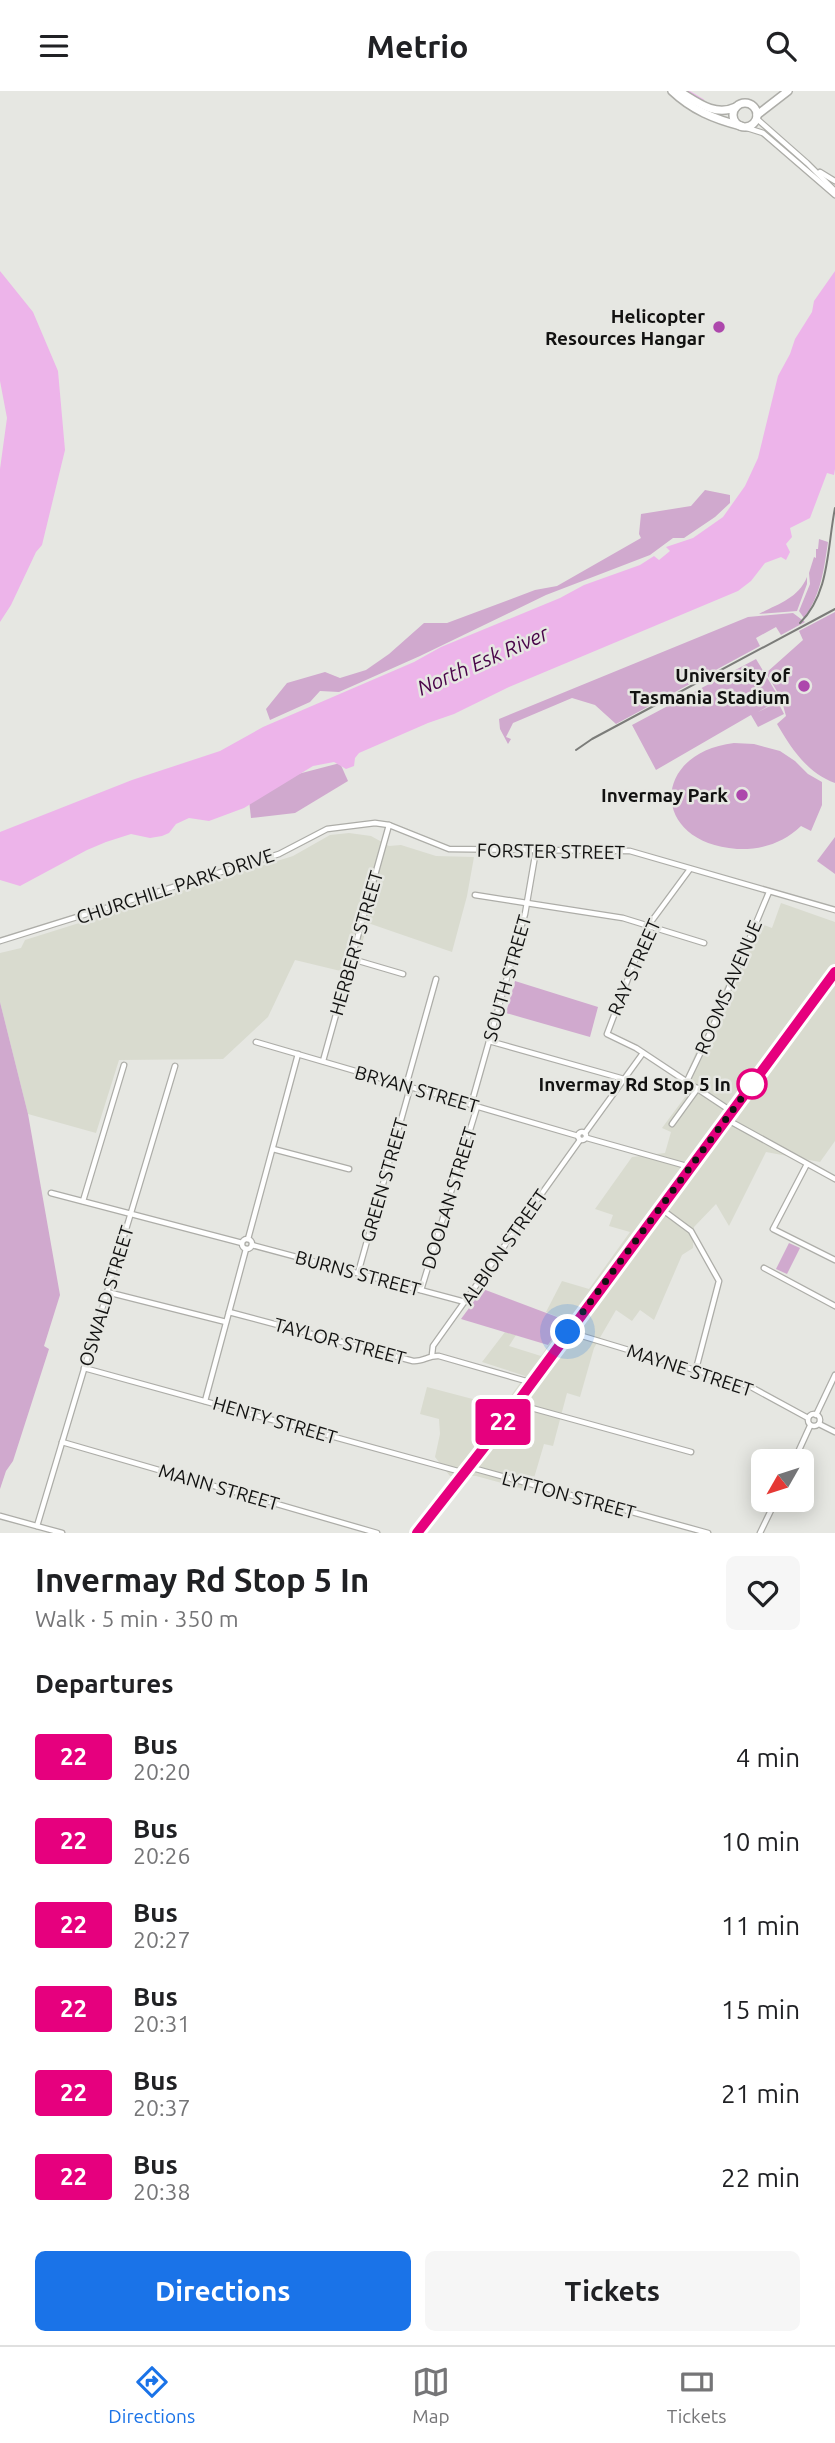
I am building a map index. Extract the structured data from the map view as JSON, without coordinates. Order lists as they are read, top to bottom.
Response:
{
  "streets": {
    "street": [
      "FORSTER STREET",
      "CHURCHILL PARK DRIVE",
      "HERBERT STREET",
      "RAY STREET",
      "SOUTH STREET",
      "ROOMS AVENUE",
      "BRYAN STREET",
      "GREEN STREET",
      "DOOLAN STREET",
      "ALBION STREET",
      "BURNS STREET",
      "OSWALD STREET",
      "TAYLOR STREET",
      "MAYNE STREET",
      "HENTY STREET",
      "MANN STREET",
      "LYTTON STREET"
    ]
  },
  "crossings": [
    ["FORSTER STREET", "CHURCHILL PARK DRIVE"],
    ["FORSTER STREET", "HERBERT STREET"],
    ["FORSTER STREET", "RAY STREET"],
    ["FORSTER STREET", "SOUTH STREET"],
    ["FORSTER STREET", "ROOMS AVENUE"],
    ["CHURCHILL PARK DRIVE", "HERBERT STREET"],
    ["HERBERT STREET", "BRYAN STREET"],
    ["SOUTH STREET", "BRYAN STREET"],
    ["BRYAN STREET", "GREEN STREET"],
    ["BRYAN STREET", "DOOLAN STREET"],
    ["BRYAN STREET", "ALBION STREET"],
    ["GREEN STREET", "BURNS STREET"],
    ["DOOLAN STREET", "BURNS STREET"],
    ["ALBION STREET", "BURNS STREET"],
    ["ALBION STREET", "TAYLOR STREET"],
    ["OSWALD STREET", "HENTY STREET"],
    ["OSWALD STREET", "MANN STREET"]
  ],
  "water": ["North Esk River"],
  "places": [
    "Helicopter Resources Hangar",
    "University of Tasmania Stadium",
    "Invermay Park",
    "Invermay Rd Stop 5 In"
  ],
  "lines": ["bus line 22"],
  "north": "bottom left",
  "page": {
    "header": "Metrio",
    "on_map": "22",
    "heading": [
      ["Invermay Rd Stop 5 In", "Walk · 5 min · 350 m"],
      "Departures"
    ],
    "list": [
      {
        "mark": "22",
        "name": "Bus",
        "note": "20:20",
        "value": "4 min"
      },
      {
        "mark": "22",
        "name": "Bus",
        "note": "20:26",
        "value": "10 min"
      },
      {
        "mark": "22",
        "name": "Bus",
        "note": "20:27",
        "value": "11 min"
      },
      {
        "mark": "22",
        "name": "Bus",
        "note": "20:31",
        "value": "15 min"
      },
      {
        "mark": "22",
        "name": "Bus",
        "note": "20:37",
        "value": "21 min"
      },
      {
        "mark": "22",
        "name": "Bus",
        "note": "20:38",
        "value": "22 min"
      }
    ],
    "buttons": ["Directions", "Tickets"],
    "tabs": ["Directions", "Map", "Tickets"]
  }
}
